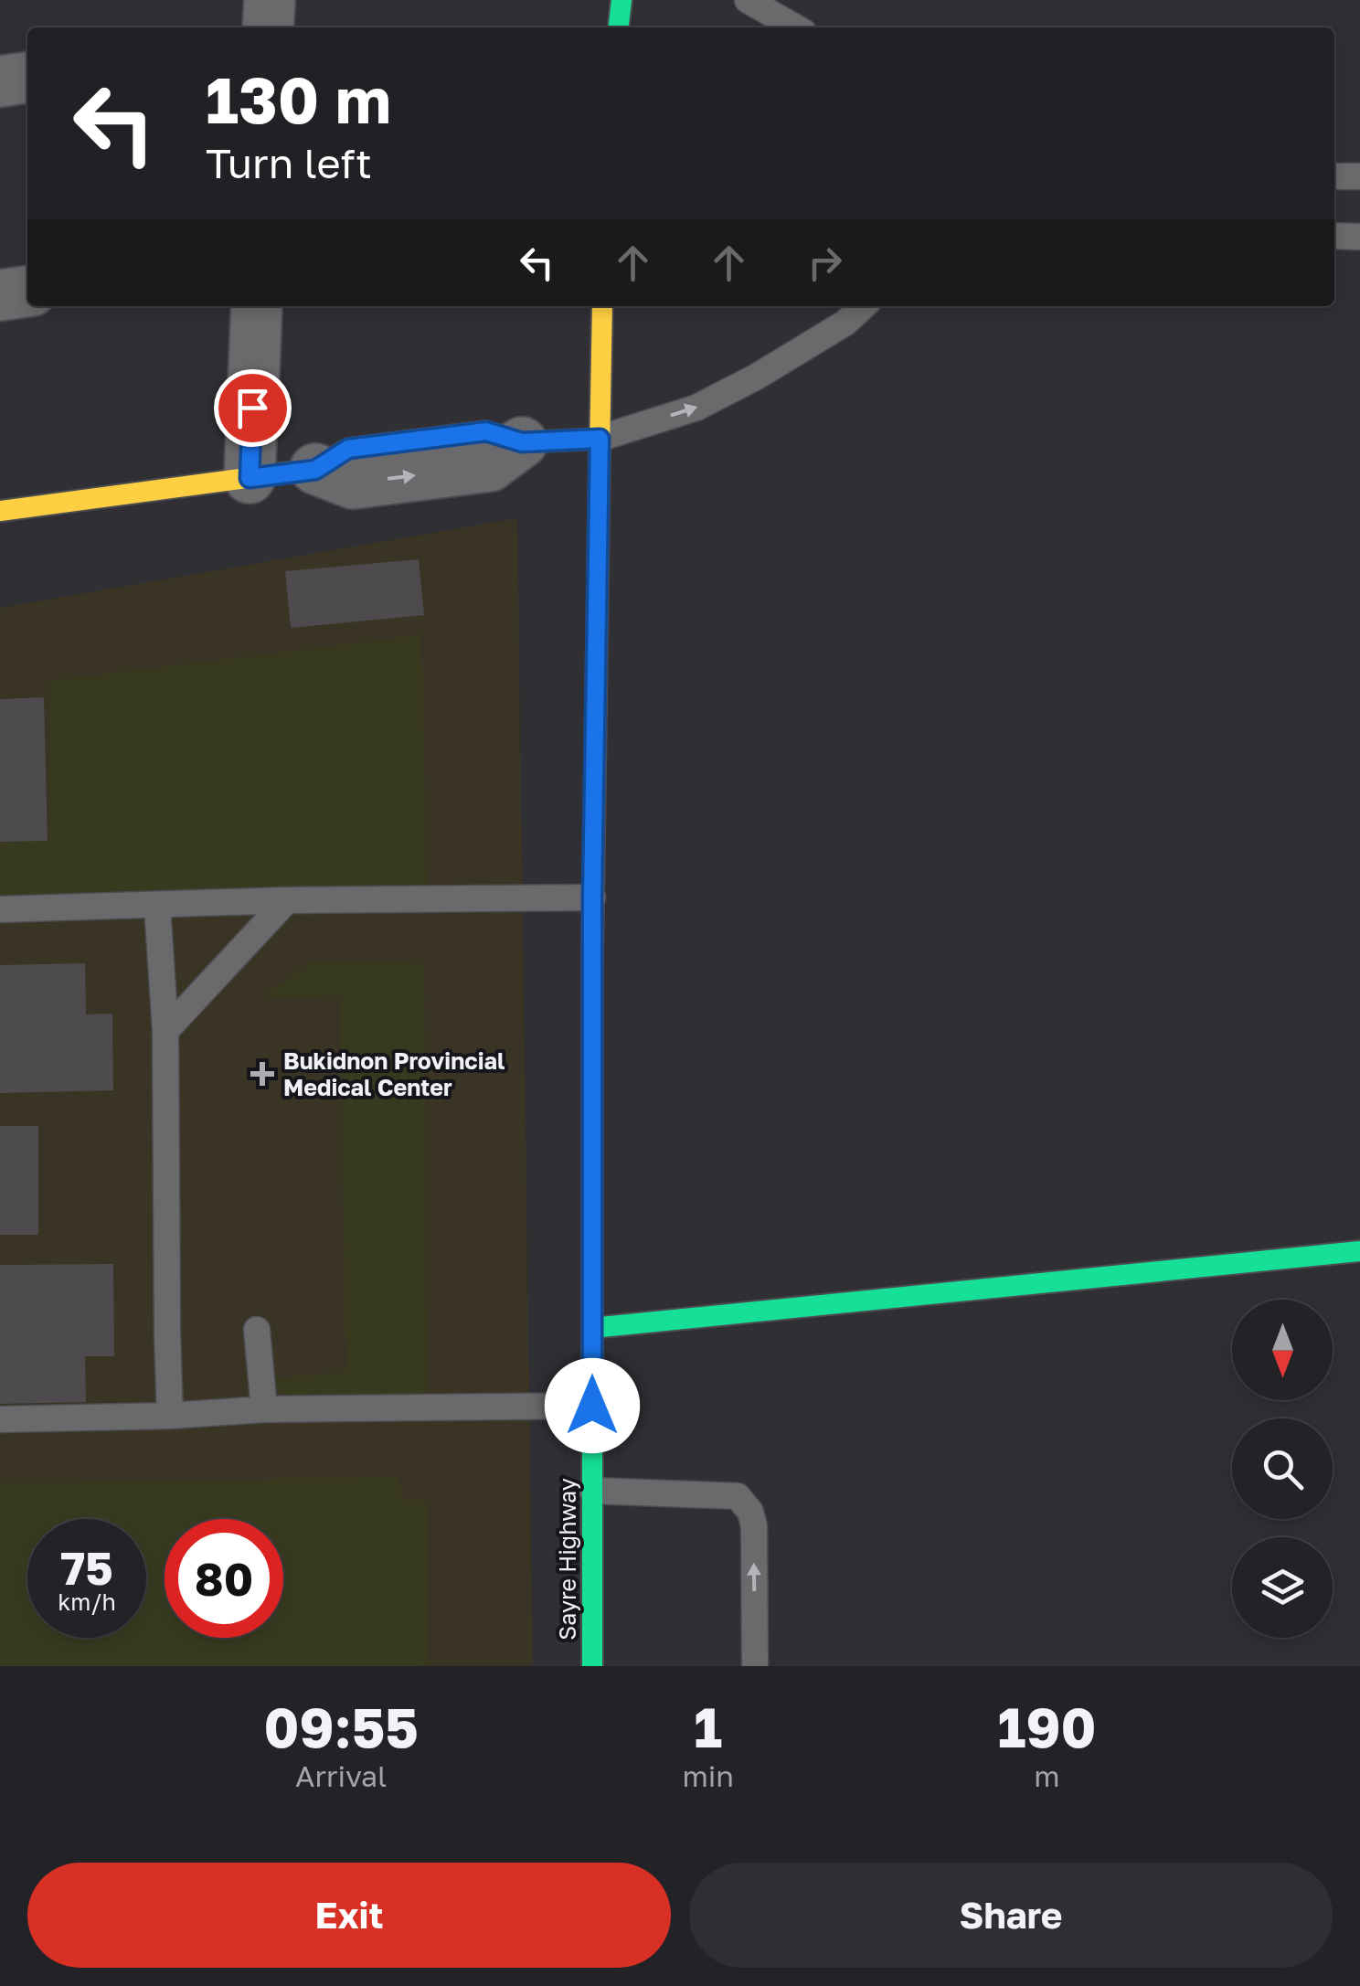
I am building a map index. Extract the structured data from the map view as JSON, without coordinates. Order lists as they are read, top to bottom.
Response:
{
  "streets": {
    "main road": ["Sayre Highway"]
  },
  "places": {
    "health": ["Bukidnon Provincial Medical Center"]
  },
  "north": "bottom",
  "page": {
    "turn": ["130 m", "Turn left"],
    "speed": "75 km/h",
    "limit": "80",
    "eta": [
      "09:55",
      "Arrival",
      "1",
      "min",
      "190",
      "m"
    ],
    "buttons": ["Exit", "Share"]
  }
}
